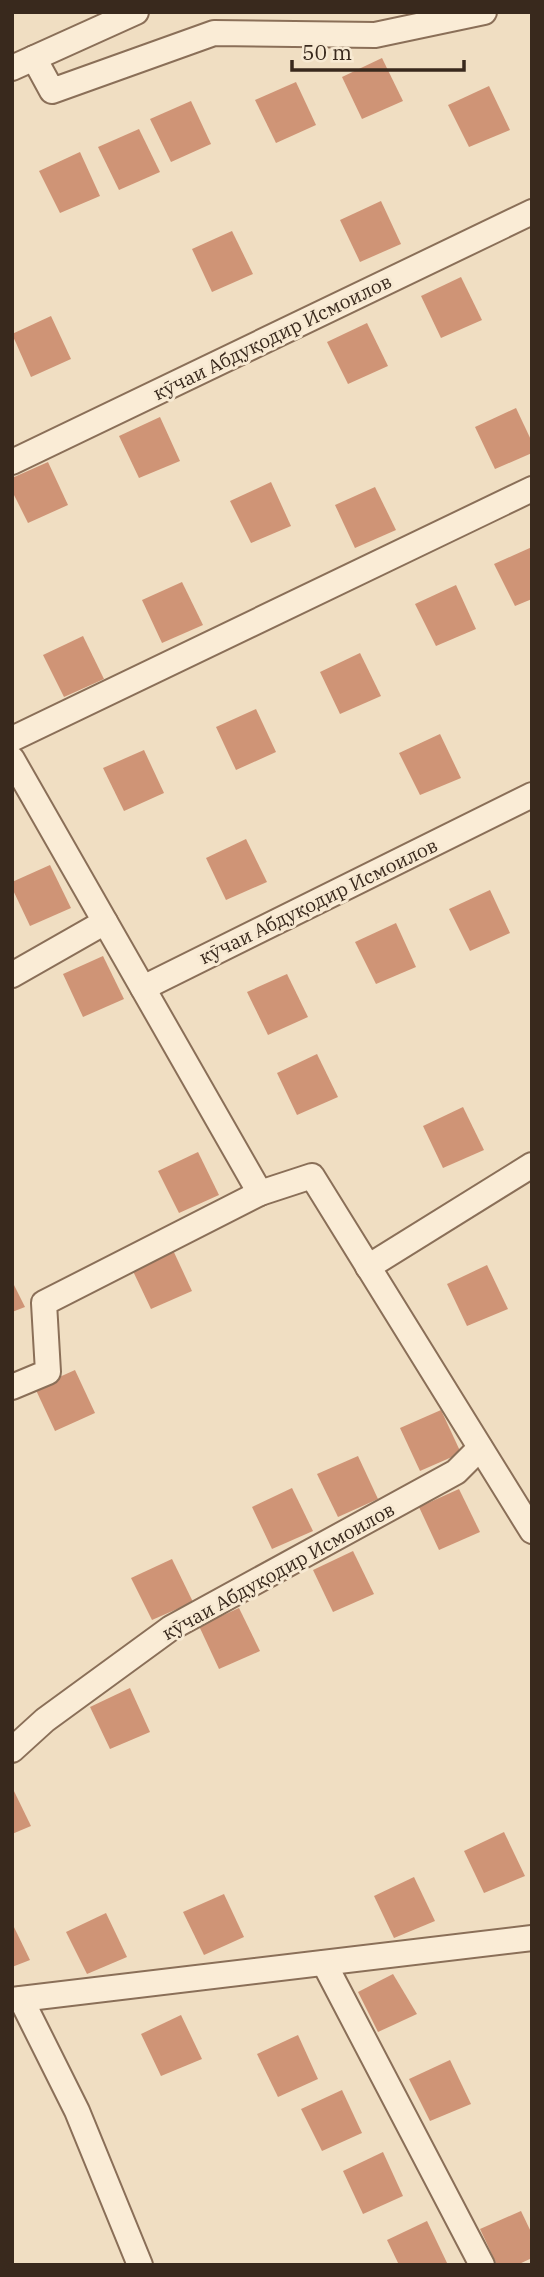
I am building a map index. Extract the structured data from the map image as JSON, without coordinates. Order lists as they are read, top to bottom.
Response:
{
  "streets": {
    "street": ["кӯчаи Абдуқодир Исмоилов"]
  },
  "scale_bar": "50 m"
}
